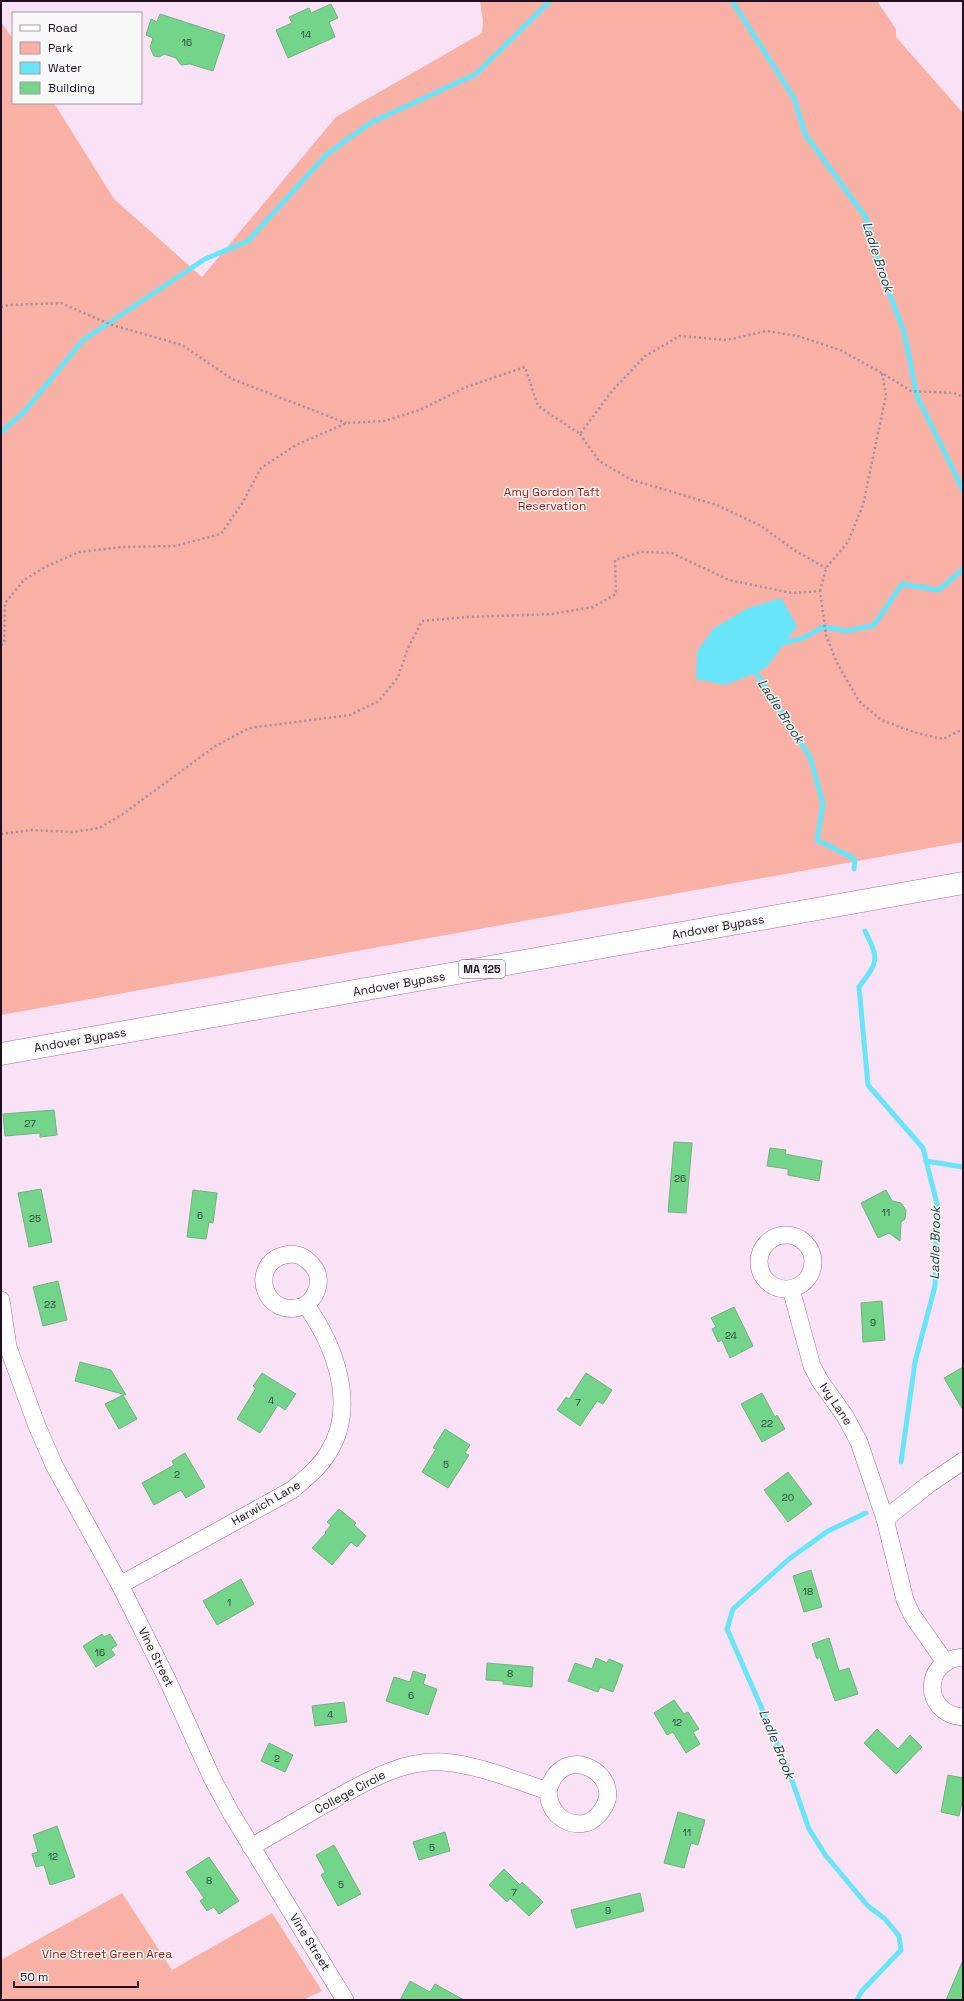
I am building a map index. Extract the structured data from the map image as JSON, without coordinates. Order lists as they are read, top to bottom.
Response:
{
  "streets": {
    "main road": ["Andover Bypass", "MA 125"],
    "street": [
      "Ivy Lane",
      "Harwich Lane",
      "Vine Street",
      "College Circle"
    ]
  },
  "crossings": [
    ["Harwich Lane", "Vine Street"],
    ["Vine Street", "College Circle"]
  ],
  "water": ["Ladle Brook"],
  "parks": ["Amy Gordon Taft Reservation", "Vine Street Green Area"],
  "house_numbers": [
    "14",
    "16",
    "27",
    "26",
    "11",
    "6",
    "25",
    "23",
    "9",
    "24",
    "4",
    "7",
    "22",
    "5",
    "2",
    "20",
    "18",
    "1",
    "16",
    "8",
    "6",
    "4",
    "12",
    "2",
    "11",
    "5",
    "12",
    "8",
    "5",
    "7",
    "9"
  ],
  "legend": [
    "Road",
    "Park",
    "Water",
    "Building"
  ],
  "scale_bar": "50 m"
}
